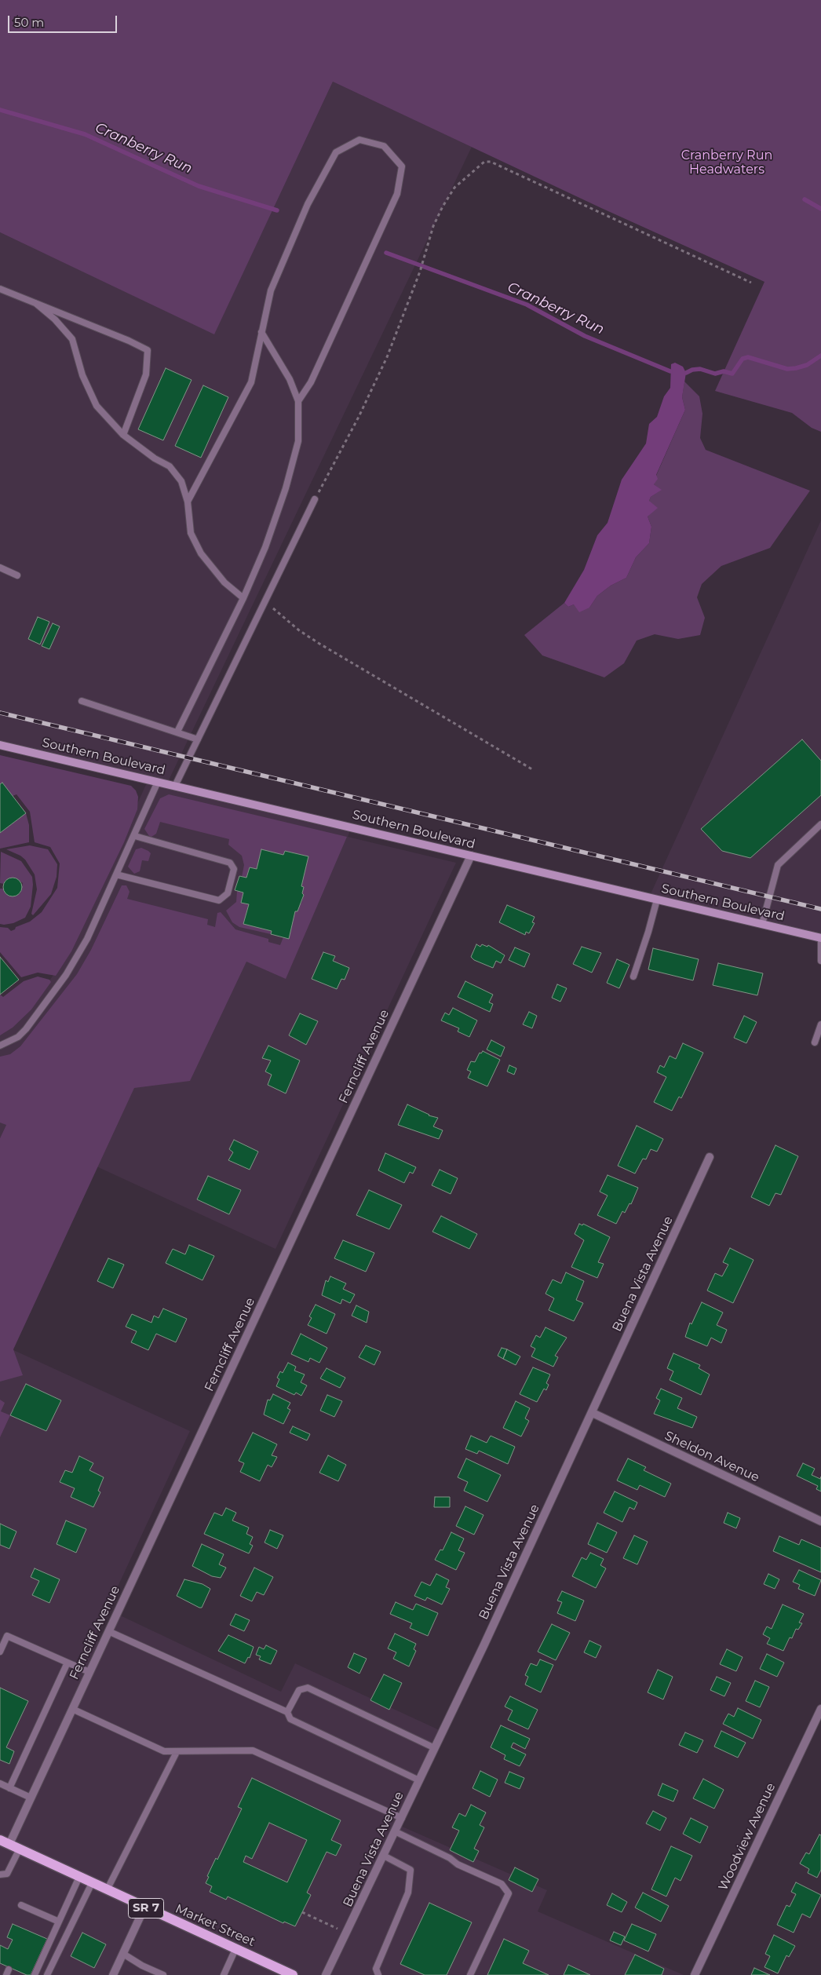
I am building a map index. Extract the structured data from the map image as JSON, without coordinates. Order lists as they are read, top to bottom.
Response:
{
  "streets": {
    "main road": ["SR 7", "Market Street"],
    "street": [
      "Southern Boulevard",
      "Ferncliff Avenue",
      "Buena Vista Avenue",
      "Sheldon Avenue",
      "Woodview Avenue"
    ]
  },
  "crossings": [
    ["Southern Boulevard", "Ferncliff Avenue"],
    ["Ferncliff Avenue", "Market Street"],
    ["Buena Vista Avenue", "Sheldon Avenue"]
  ],
  "water": ["Cranberry Run"],
  "parks": ["Cranberry Run Headwaters"],
  "scale_bar": "50 m"
}
